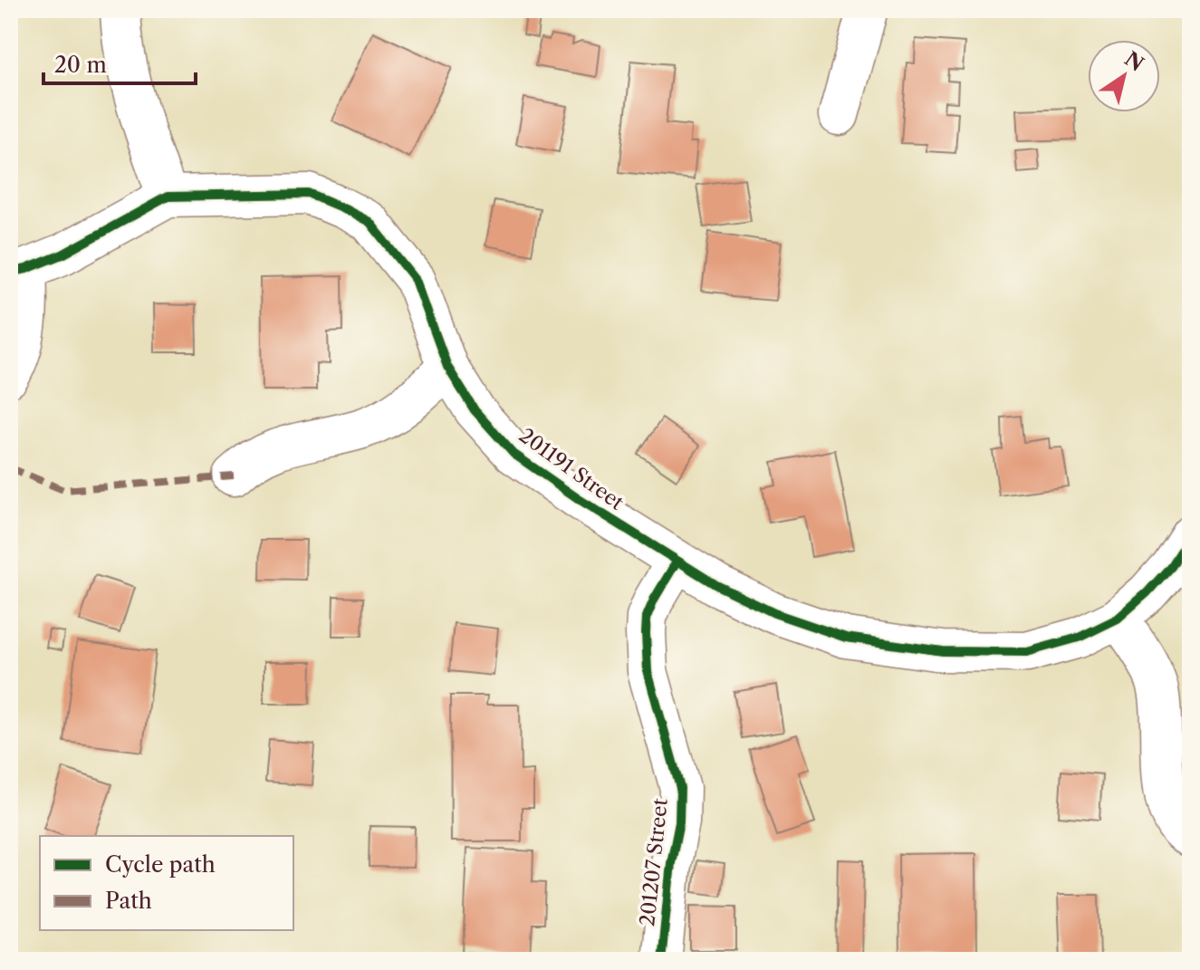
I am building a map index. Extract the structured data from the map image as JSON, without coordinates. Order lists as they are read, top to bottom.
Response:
{
  "streets": {
    "street": ["201191 Street", "201207 Street"]
  },
  "crossings": [
    ["201191 Street", "201207 Street"]
  ],
  "legend": ["Cycle path", "Path"],
  "scale_bar": "20 m",
  "north": "top right"
}
